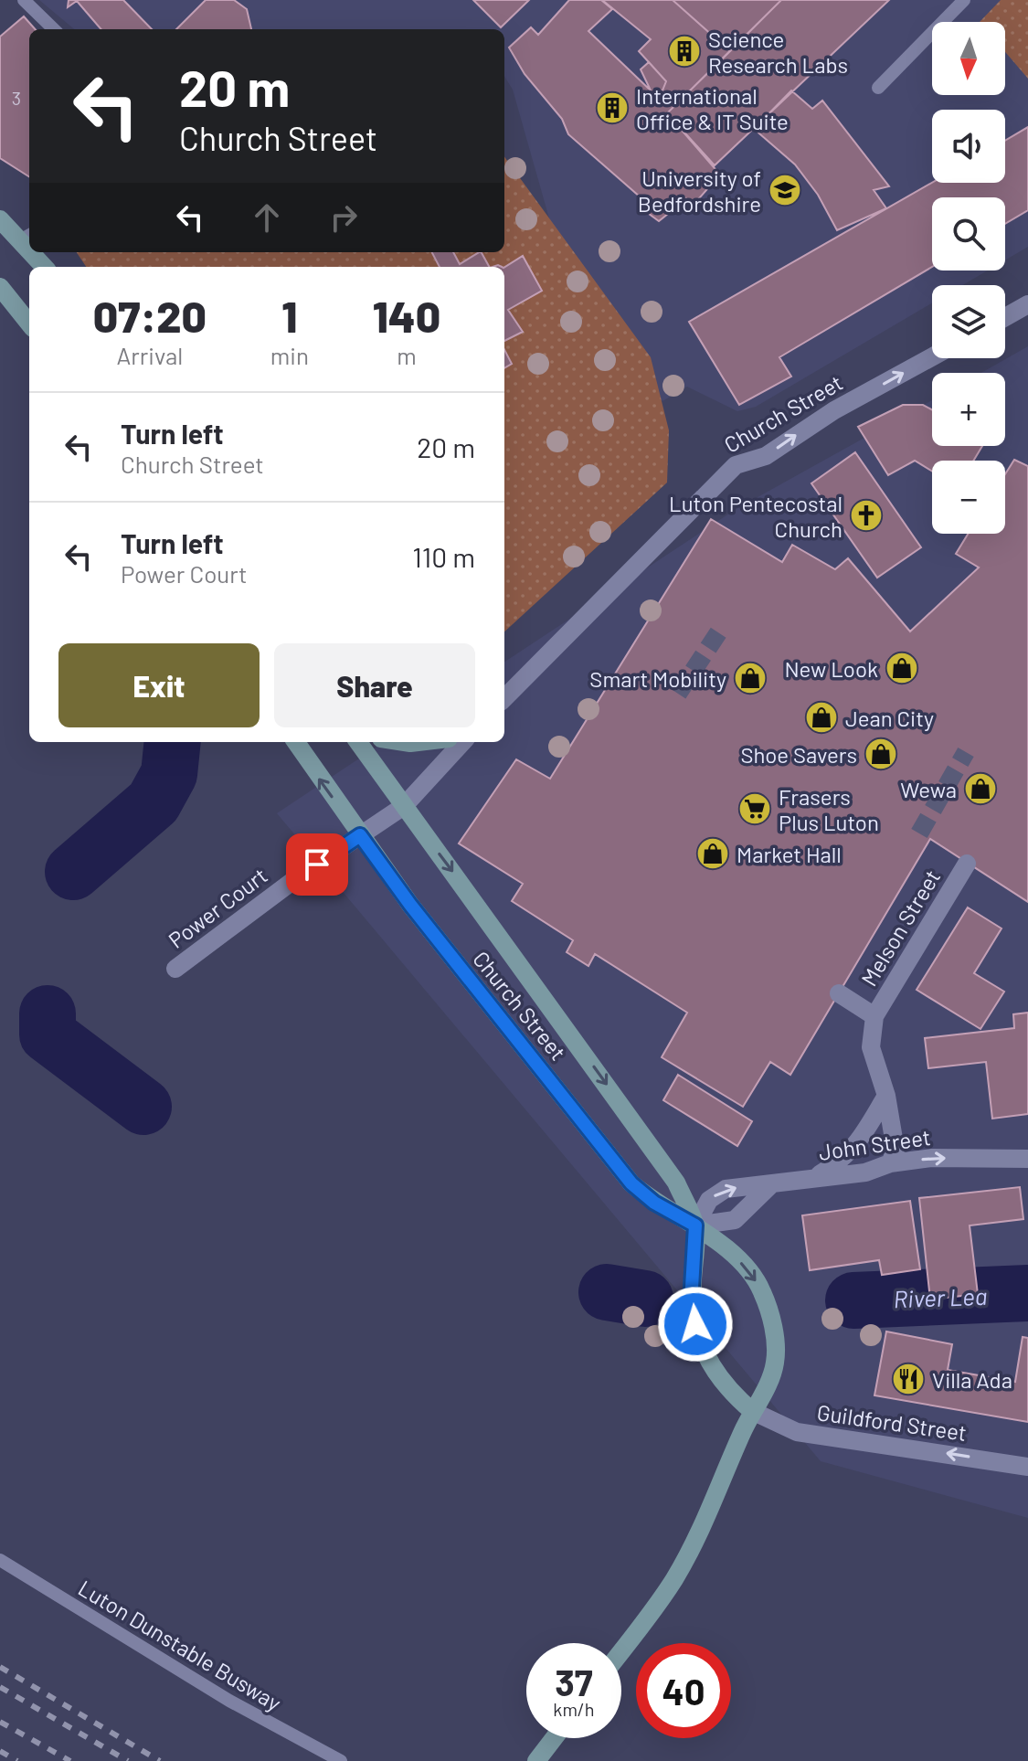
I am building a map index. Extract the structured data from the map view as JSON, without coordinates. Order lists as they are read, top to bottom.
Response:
{
  "streets": {
    "street": [
      "Church Street",
      "Power Court",
      "Melson Street",
      "John Street",
      "Guildford Street"
    ],
    "lane": ["Luton Dunstable Busway"]
  },
  "crossings": [
    ["Church Street", "Power Court"],
    ["Church Street", "John Street"],
    ["Church Street", "Guildford Street"],
    ["Melson Street", "John Street"]
  ],
  "one_way": ["Guildford Street"],
  "water": ["River Lea"],
  "places": {
    "building": ["Science Research Labs", "International Office & IT Suite"],
    "school or university": ["University of Bedfordshire"],
    "church": ["Luton Pentecostal Church"],
    "shop": [
      "New Look",
      "Smart Mobility",
      "Jean City",
      "Shoe Savers",
      "Wewa",
      "Market Hall"
    ],
    "supermarket": ["Frasers Plus Luton"],
    "restaurant": ["Villa Ada"]
  },
  "house_numbers": ["3"],
  "north": "bottom",
  "page": {
    "map_buttons": ["+", "−"],
    "turn": ["20 m", "Church Street"],
    "eta": [
      "07:20",
      "Arrival",
      "1",
      "min",
      "140",
      "m"
    ],
    "list": [
      {
        "name": "Turn left",
        "note": "Church Street",
        "value": "20 m"
      },
      {
        "name": "Turn left",
        "note": "Power Court",
        "value": "110 m"
      }
    ],
    "buttons": ["Exit", "Share"],
    "speed": "37 km/h",
    "limit": "40"
  }
}
